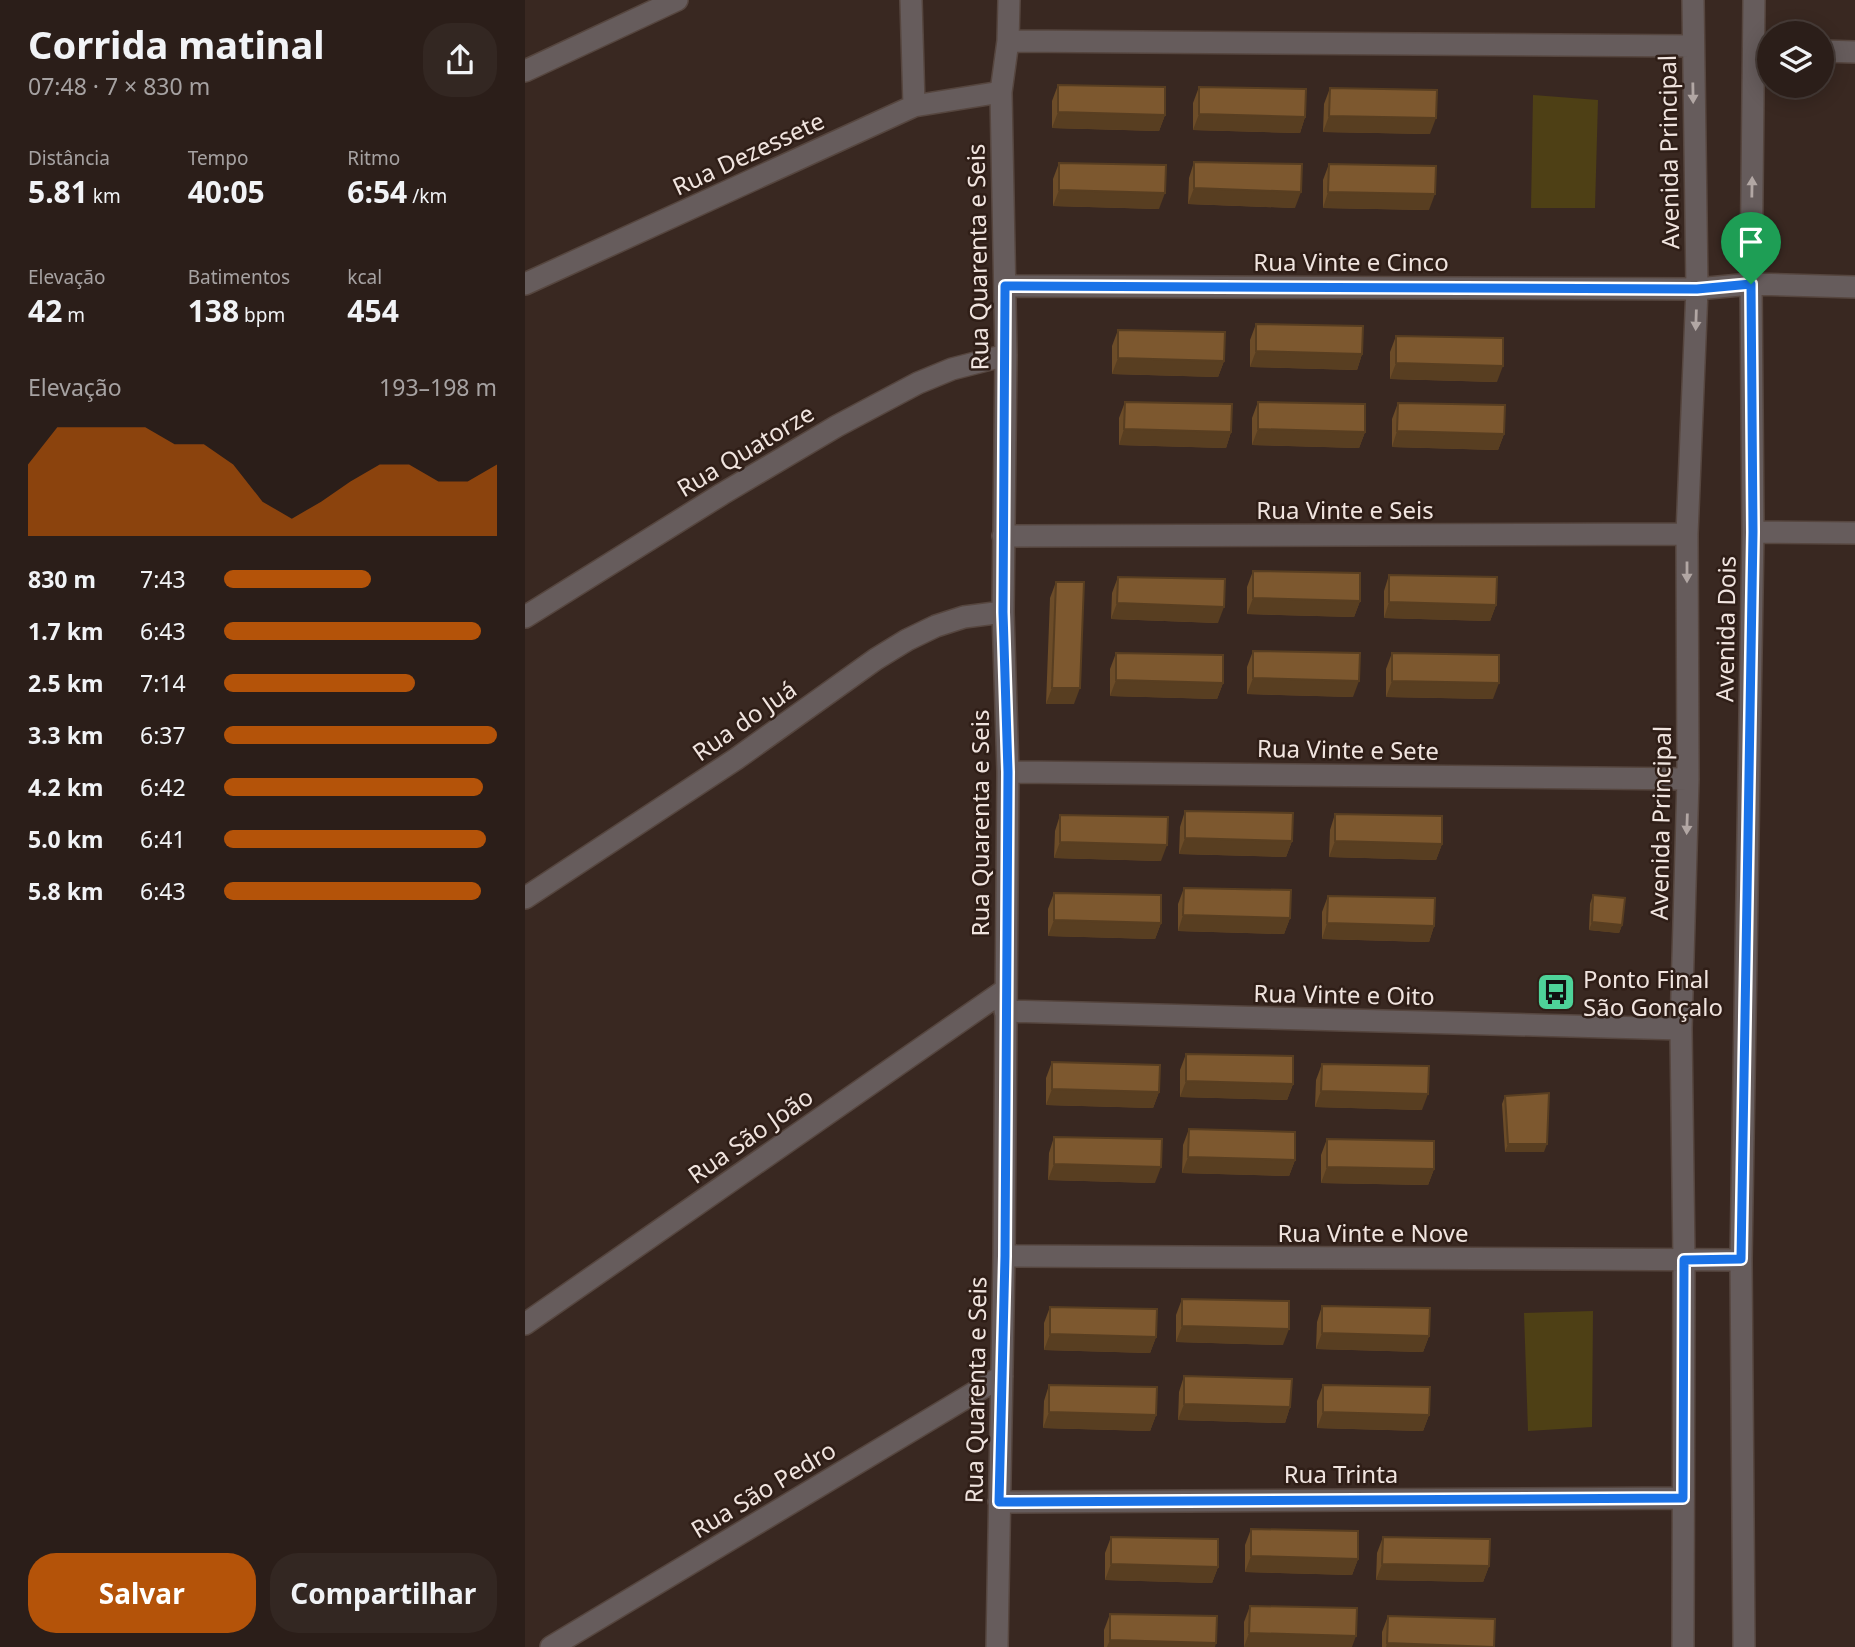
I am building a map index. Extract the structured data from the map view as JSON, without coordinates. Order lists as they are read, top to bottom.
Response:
{
  "streets": {
    "street": [
      "Avenida Principal",
      "Rua Dezessete",
      "Rua Quarenta e Seis",
      "Rua Vinte e Cinco",
      "Rua Quatorze",
      "Rua Vinte e Seis",
      "Avenida Dois",
      "Rua do Juá",
      "Rua Vinte e Sete",
      "Rua Vinte e Oito",
      "Rua São João",
      "Rua Vinte e Nove",
      "Rua Trinta",
      "Rua São Pedro"
    ]
  },
  "crossings": [
    ["Avenida Principal", "Rua Vinte e Cinco"],
    ["Avenida Principal", "Rua Vinte e Seis"],
    ["Avenida Principal", "Rua Vinte e Sete"],
    ["Avenida Principal", "Rua Vinte e Oito"],
    ["Avenida Principal", "Rua Vinte e Nove"],
    ["Avenida Principal", "Rua Trinta"],
    ["Rua Dezessete", "Rua Quarenta e Seis"],
    ["Rua Quarenta e Seis", "Rua Vinte e Cinco"],
    ["Rua Quarenta e Seis", "Rua Quatorze"],
    ["Rua Quarenta e Seis", "Rua Vinte e Seis"],
    ["Rua Quarenta e Seis", "Rua do Juá"],
    ["Rua Quarenta e Seis", "Rua Vinte e Sete"],
    ["Rua Quarenta e Seis", "Rua Vinte e Oito"],
    ["Rua Quarenta e Seis", "Rua São João"],
    ["Rua Quarenta e Seis", "Rua Vinte e Nove"],
    ["Rua Quarenta e Seis", "Rua Trinta"],
    ["Rua Quarenta e Seis", "Rua São Pedro"],
    ["Rua Vinte e Cinco", "Avenida Dois"],
    ["Avenida Dois", "Rua Vinte e Nove"]
  ],
  "one_way": ["Avenida Principal"],
  "places": {
    "bus stop": ["Ponto Final São Gonçalo"]
  },
  "page": {
    "heading": ["Corrida matinal", "07:48 · 7 × 830 m"],
    "stats": [
      ["Distância", "5.81 km"],
      ["Tempo", "40:05"],
      ["Ritmo", "6:54 /km"],
      ["Elevação", "42 m"],
      ["Batimentos", "138 bpm"],
      ["kcal", "454"]
    ],
    "chart": ["Elevação", "193–198 m"],
    "list": [
      {
        "name": "830 m",
        "note": "7:43"
      },
      {
        "name": "1.7 km",
        "note": "6:43"
      },
      {
        "name": "2.5 km",
        "note": "7:14"
      },
      {
        "name": "3.3 km",
        "note": "6:37"
      },
      {
        "name": "4.2 km",
        "note": "6:42"
      },
      {
        "name": "5.0 km",
        "note": "6:41"
      },
      {
        "name": "5.8 km",
        "note": "6:43"
      }
    ],
    "buttons": ["Salvar", "Compartilhar"]
  }
}
